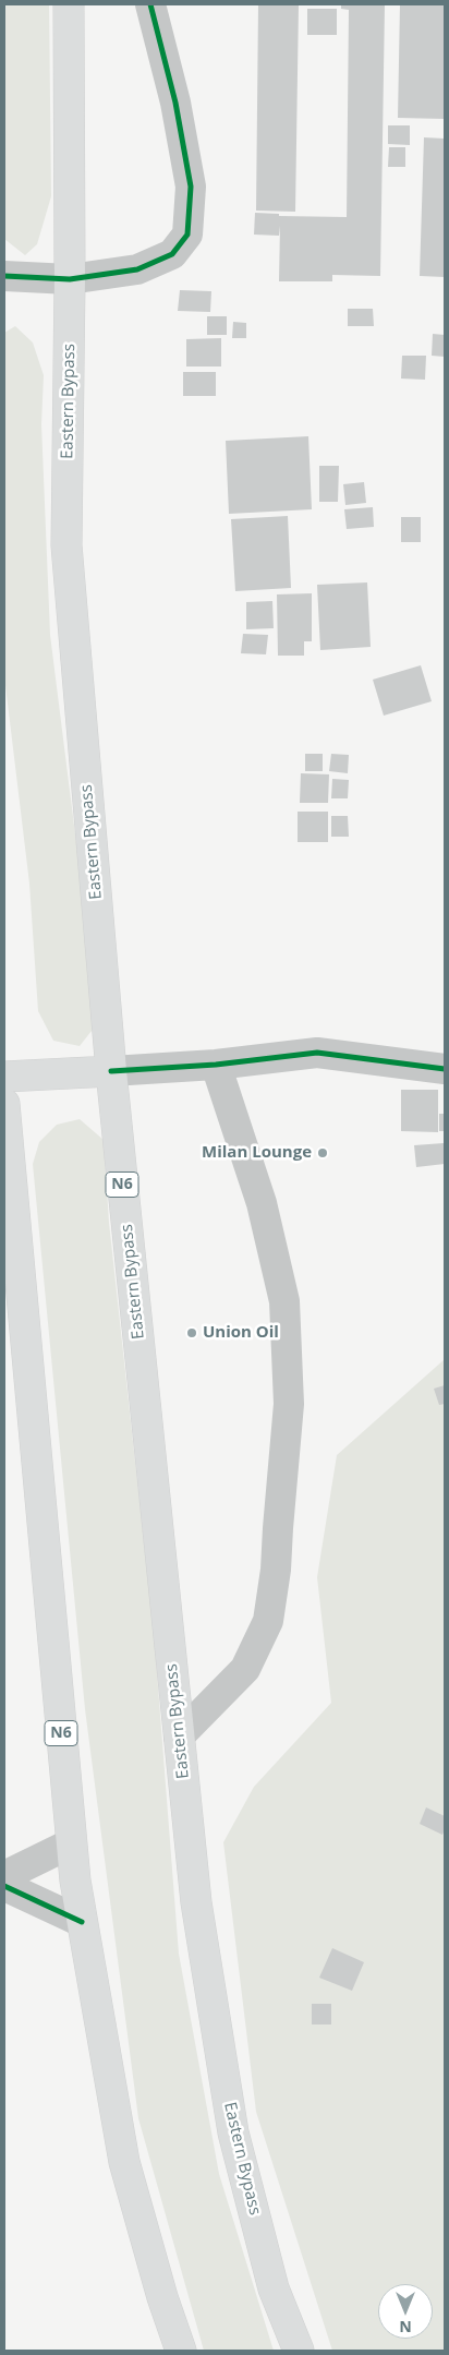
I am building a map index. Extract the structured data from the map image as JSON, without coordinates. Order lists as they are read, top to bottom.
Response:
{
  "streets": {
    "highway": ["Eastern Bypass", "N6"]
  },
  "places": ["Milan Lounge", "Union Oil"],
  "north": "bottom"
}
